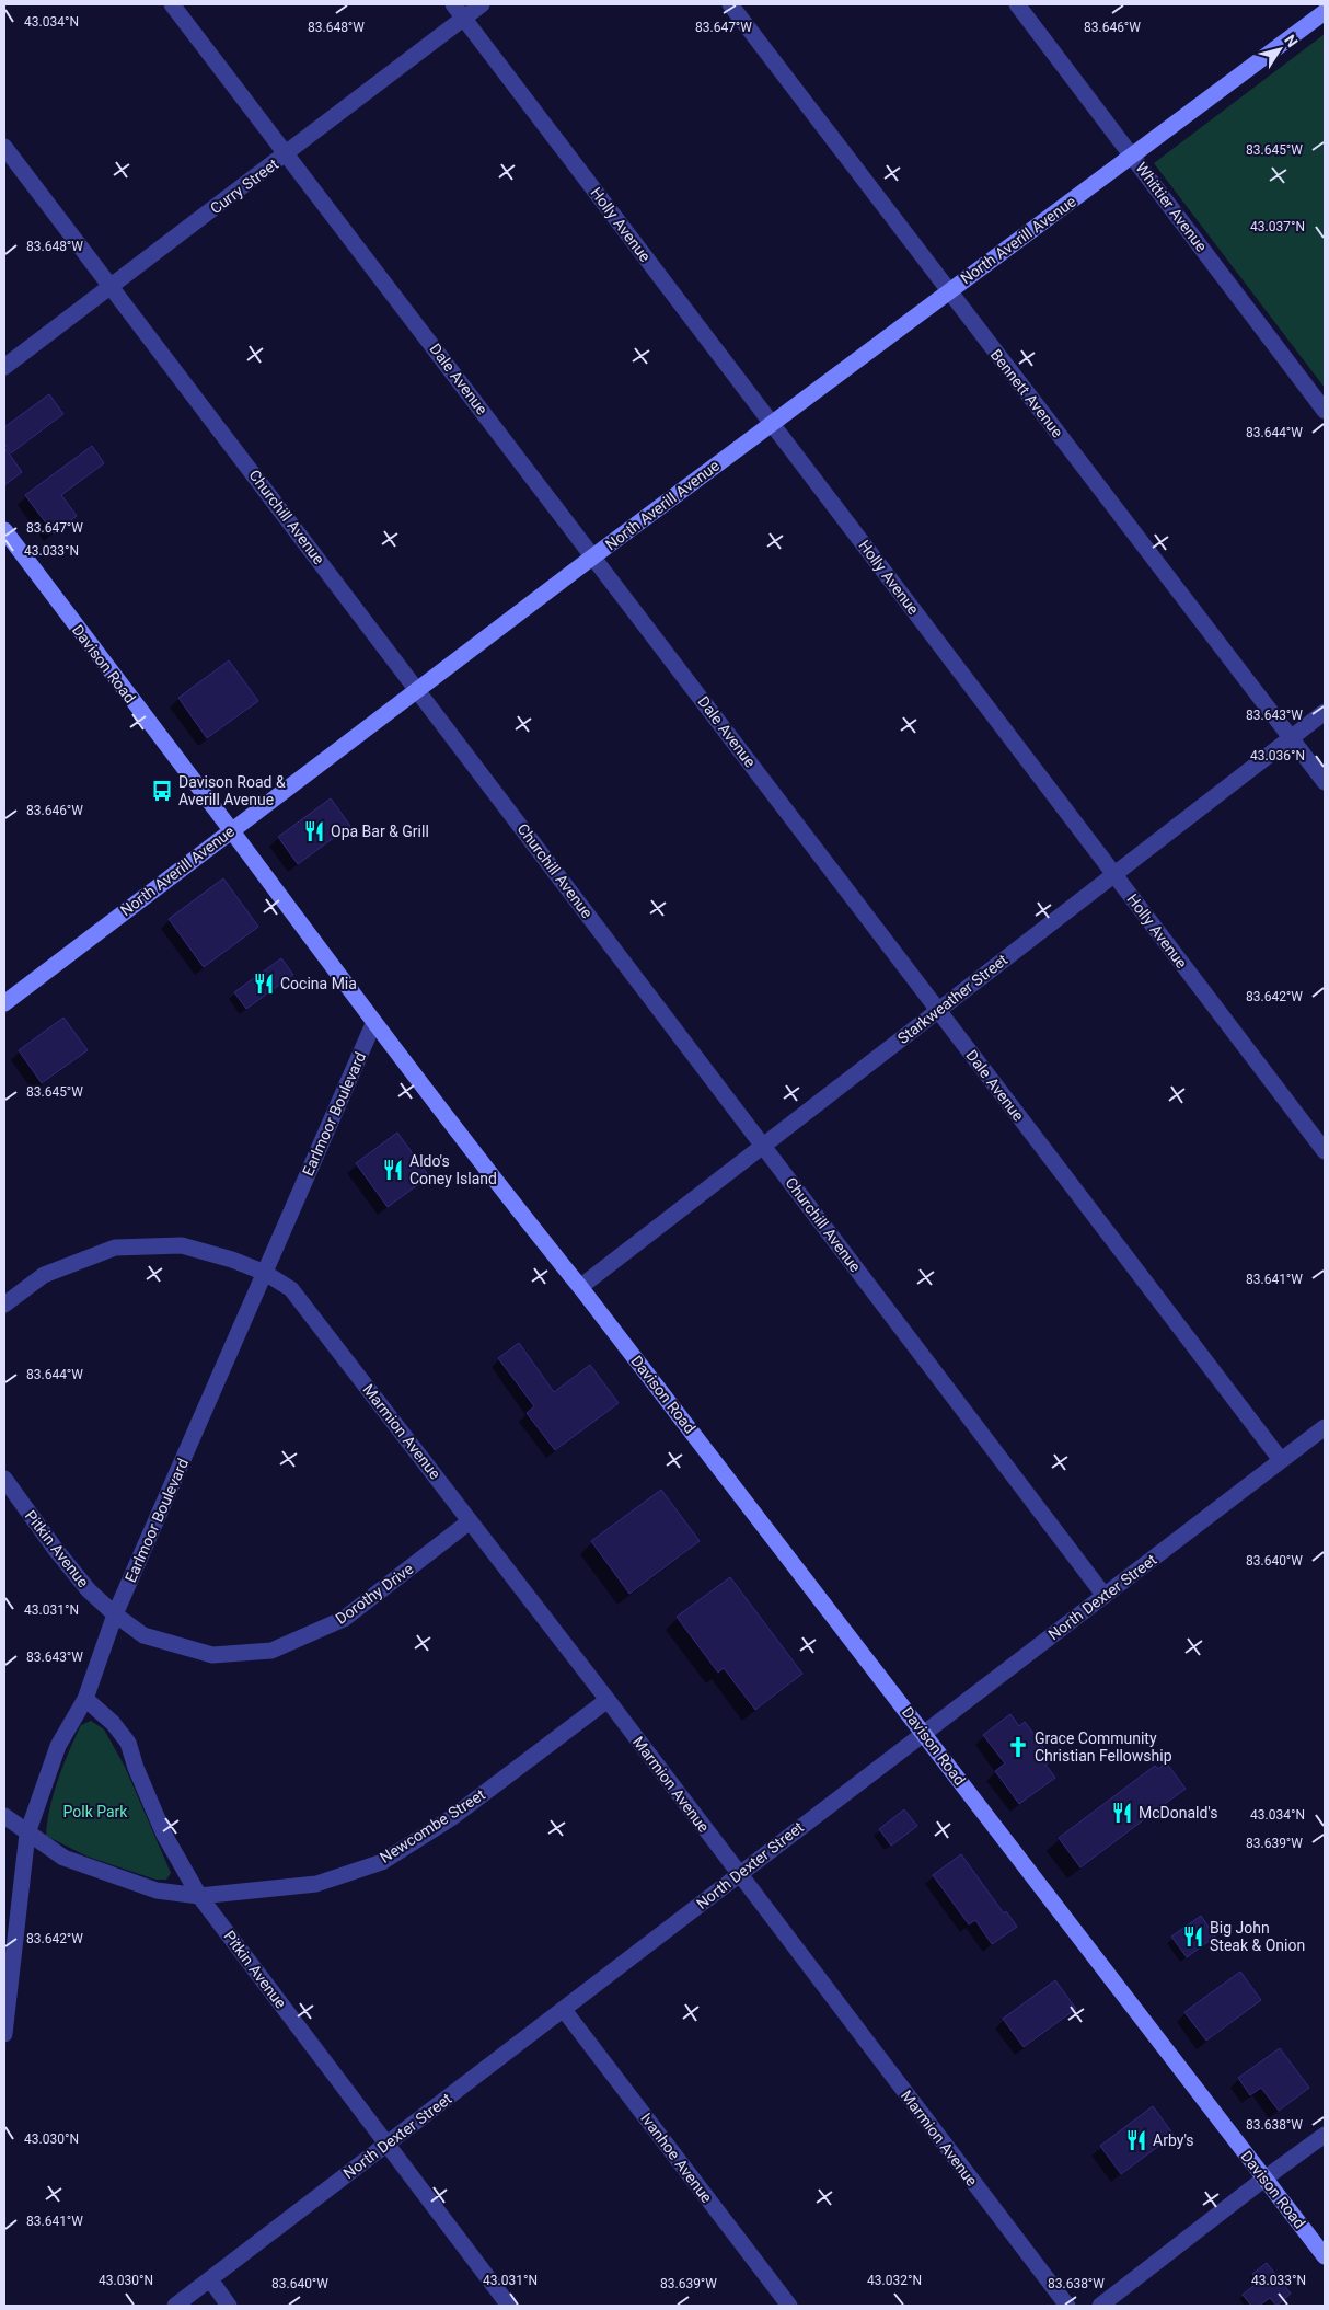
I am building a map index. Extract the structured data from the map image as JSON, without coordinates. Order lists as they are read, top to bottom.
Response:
{
  "streets": {
    "main road": ["North Averill Avenue", "Davison Road"],
    "street": [
      "Curry Street",
      "Whittier Avenue",
      "Holly Avenue",
      "Dale Avenue",
      "Bennett Avenue",
      "Churchill Avenue",
      "Starkweather Street",
      "Earlmoor Boulevard",
      "Marmion Avenue",
      "Pitkin Avenue",
      "Dorothy Drive",
      "North Dexter Street",
      "Newcombe Street",
      "Ivanhoe Avenue"
    ]
  },
  "crossings": [
    ["Curry Street", "Holly Avenue"],
    ["Curry Street", "Dale Avenue"],
    ["Curry Street", "Churchill Avenue"],
    ["Whittier Avenue", "North Averill Avenue"],
    ["Holly Avenue", "North Averill Avenue"],
    ["Holly Avenue", "Starkweather Street"],
    ["North Averill Avenue", "Dale Avenue"],
    ["North Averill Avenue", "Bennett Avenue"],
    ["North Averill Avenue", "Churchill Avenue"],
    ["North Averill Avenue", "Davison Road"],
    ["Dale Avenue", "Starkweather Street"],
    ["Dale Avenue", "North Dexter Street"],
    ["Bennett Avenue", "Starkweather Street"],
    ["Churchill Avenue", "Starkweather Street"],
    ["Churchill Avenue", "North Dexter Street"],
    ["Davison Road", "Starkweather Street"],
    ["Davison Road", "Earlmoor Boulevard"],
    ["Davison Road", "North Dexter Street"],
    ["Earlmoor Boulevard", "Marmion Avenue"],
    ["Earlmoor Boulevard", "Pitkin Avenue"],
    ["Earlmoor Boulevard", "Dorothy Drive"],
    ["Earlmoor Boulevard", "Newcombe Street"],
    ["Marmion Avenue", "Dorothy Drive"],
    ["Marmion Avenue", "North Dexter Street"],
    ["Marmion Avenue", "Newcombe Street"],
    ["Pitkin Avenue", "Dorothy Drive"],
    ["Pitkin Avenue", "North Dexter Street"],
    ["Pitkin Avenue", "Newcombe Street"],
    ["North Dexter Street", "Ivanhoe Avenue"]
  ],
  "parks": ["Polk Park"],
  "places": {
    "bus stop": ["Davison Road & Averill Avenue"],
    "restaurant": [
      "Opa Bar & Grill",
      "Cocina Mia",
      "Aldo's Coney Island",
      "McDonald's",
      "Big John Steak & Onion",
      "Arby's"
    ],
    "church": ["Grace Community Christian Fellowship"]
  },
  "north": "top right",
  "coordinates": [
    "43.034°N",
    "83.646°W",
    "83.648°W",
    "83.647°W",
    "83.645°W",
    "43.037°N",
    "83.644°W",
    "43.033°N",
    "83.643°W",
    "43.036°N",
    "83.642°W",
    "83.641°W",
    "83.640°W",
    "43.031°N",
    "83.639°W",
    "83.638°W",
    "43.030°N",
    "43.032°N"
  ]
}
